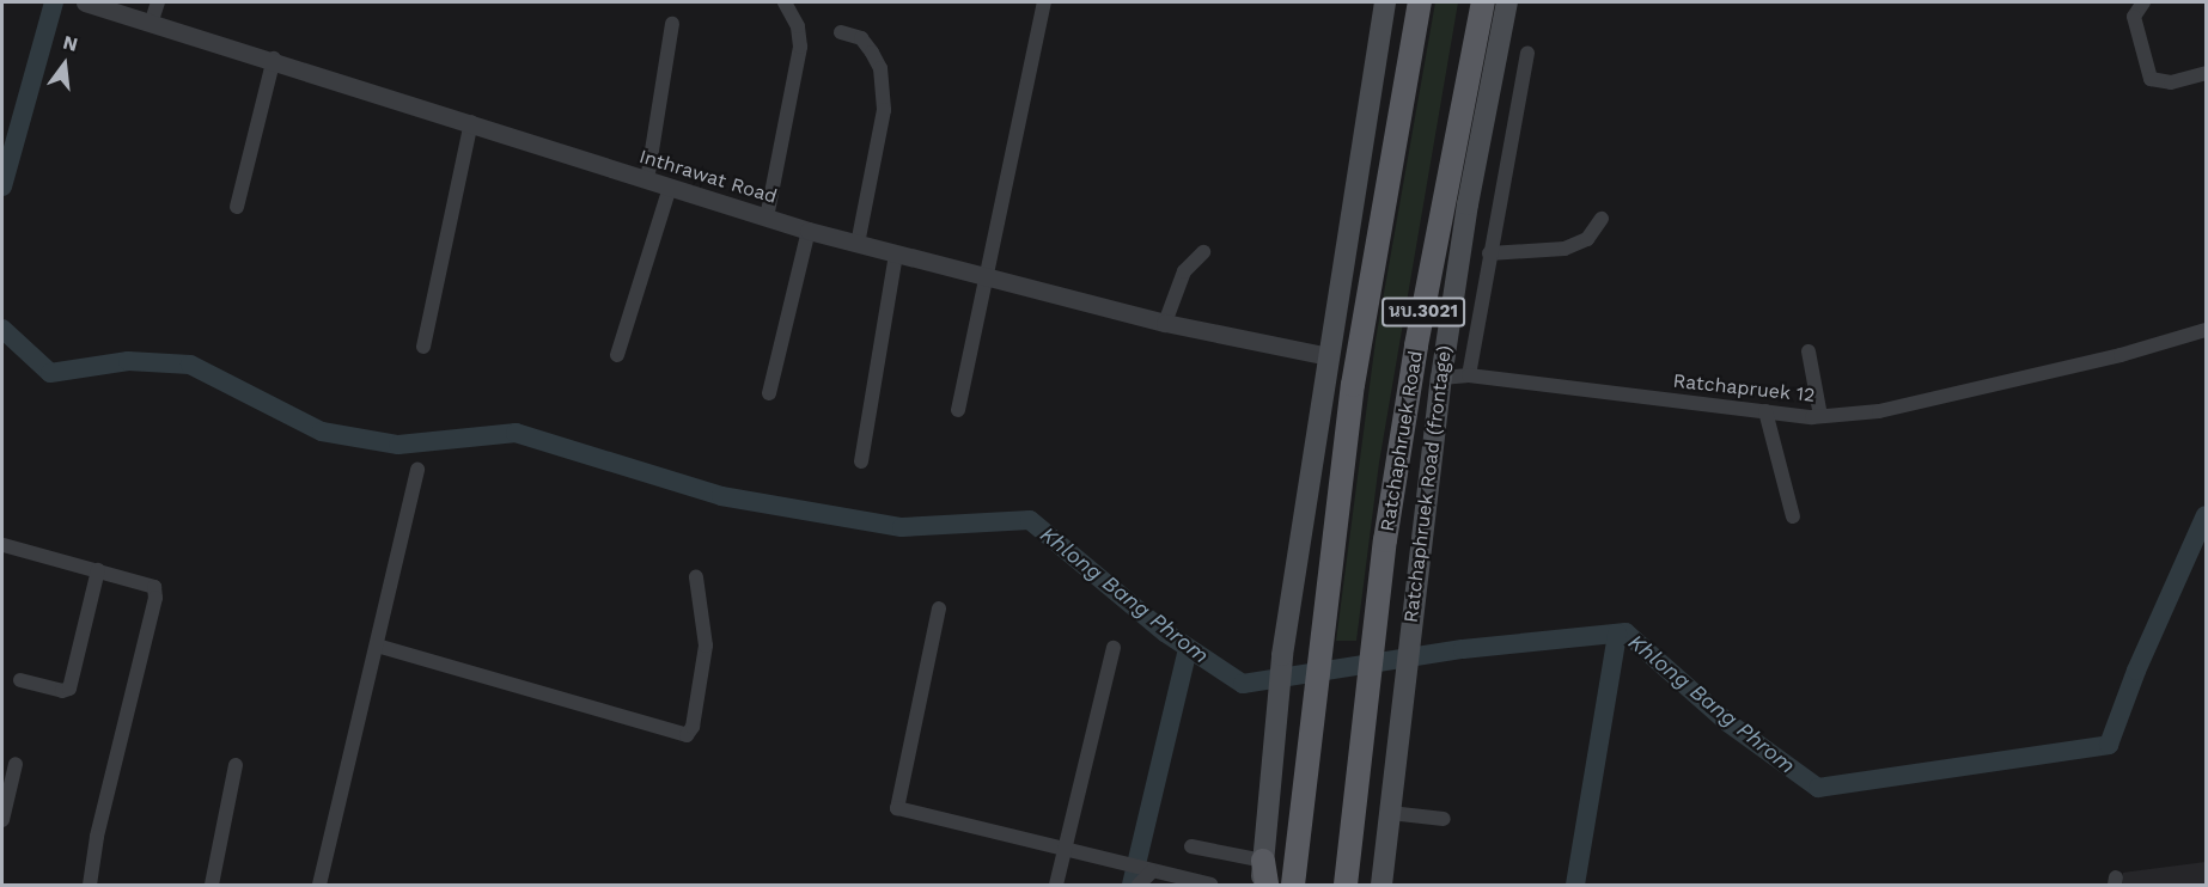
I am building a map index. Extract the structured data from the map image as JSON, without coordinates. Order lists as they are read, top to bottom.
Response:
{
  "streets": {
    "main road": ["นบ.3021", "Ratchaphruek Road", "Ratchaphruek Road (frontage)"],
    "street": ["Inthrawat Road", "Ratchapruek 12"]
  },
  "crossings": [
    ["Ratchapruek 12", "Ratchaphruek Road (frontage)"]
  ],
  "water": ["Khlong Bang Phrom"],
  "north": "top"
}
